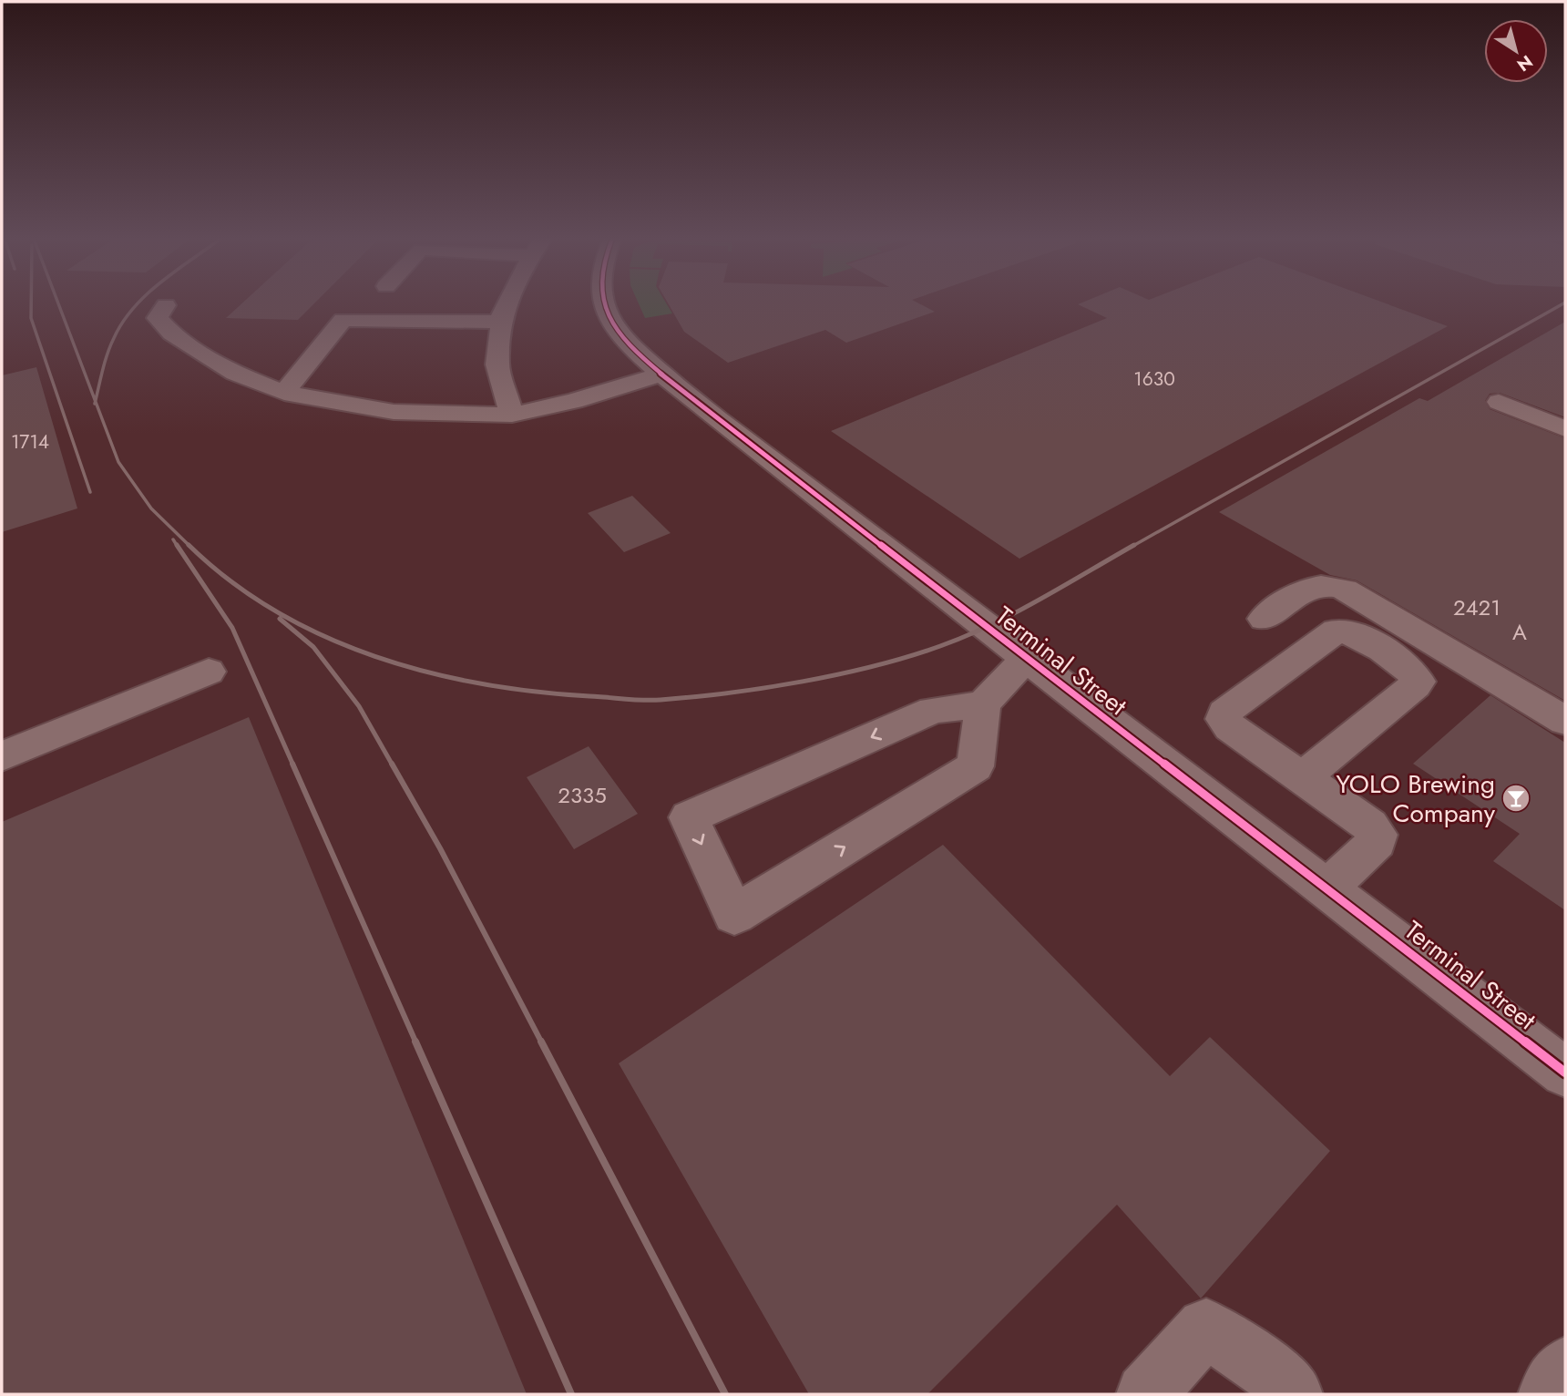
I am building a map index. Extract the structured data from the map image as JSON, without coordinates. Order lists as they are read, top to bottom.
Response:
{
  "streets": {
    "street": ["Terminal Street"]
  },
  "places": {
    "bar": ["YOLO Brewing Company"]
  },
  "house_numbers": [
    "1630",
    "1714",
    "2421",
    "A",
    "2335"
  ],
  "north": "bottom right"
}
